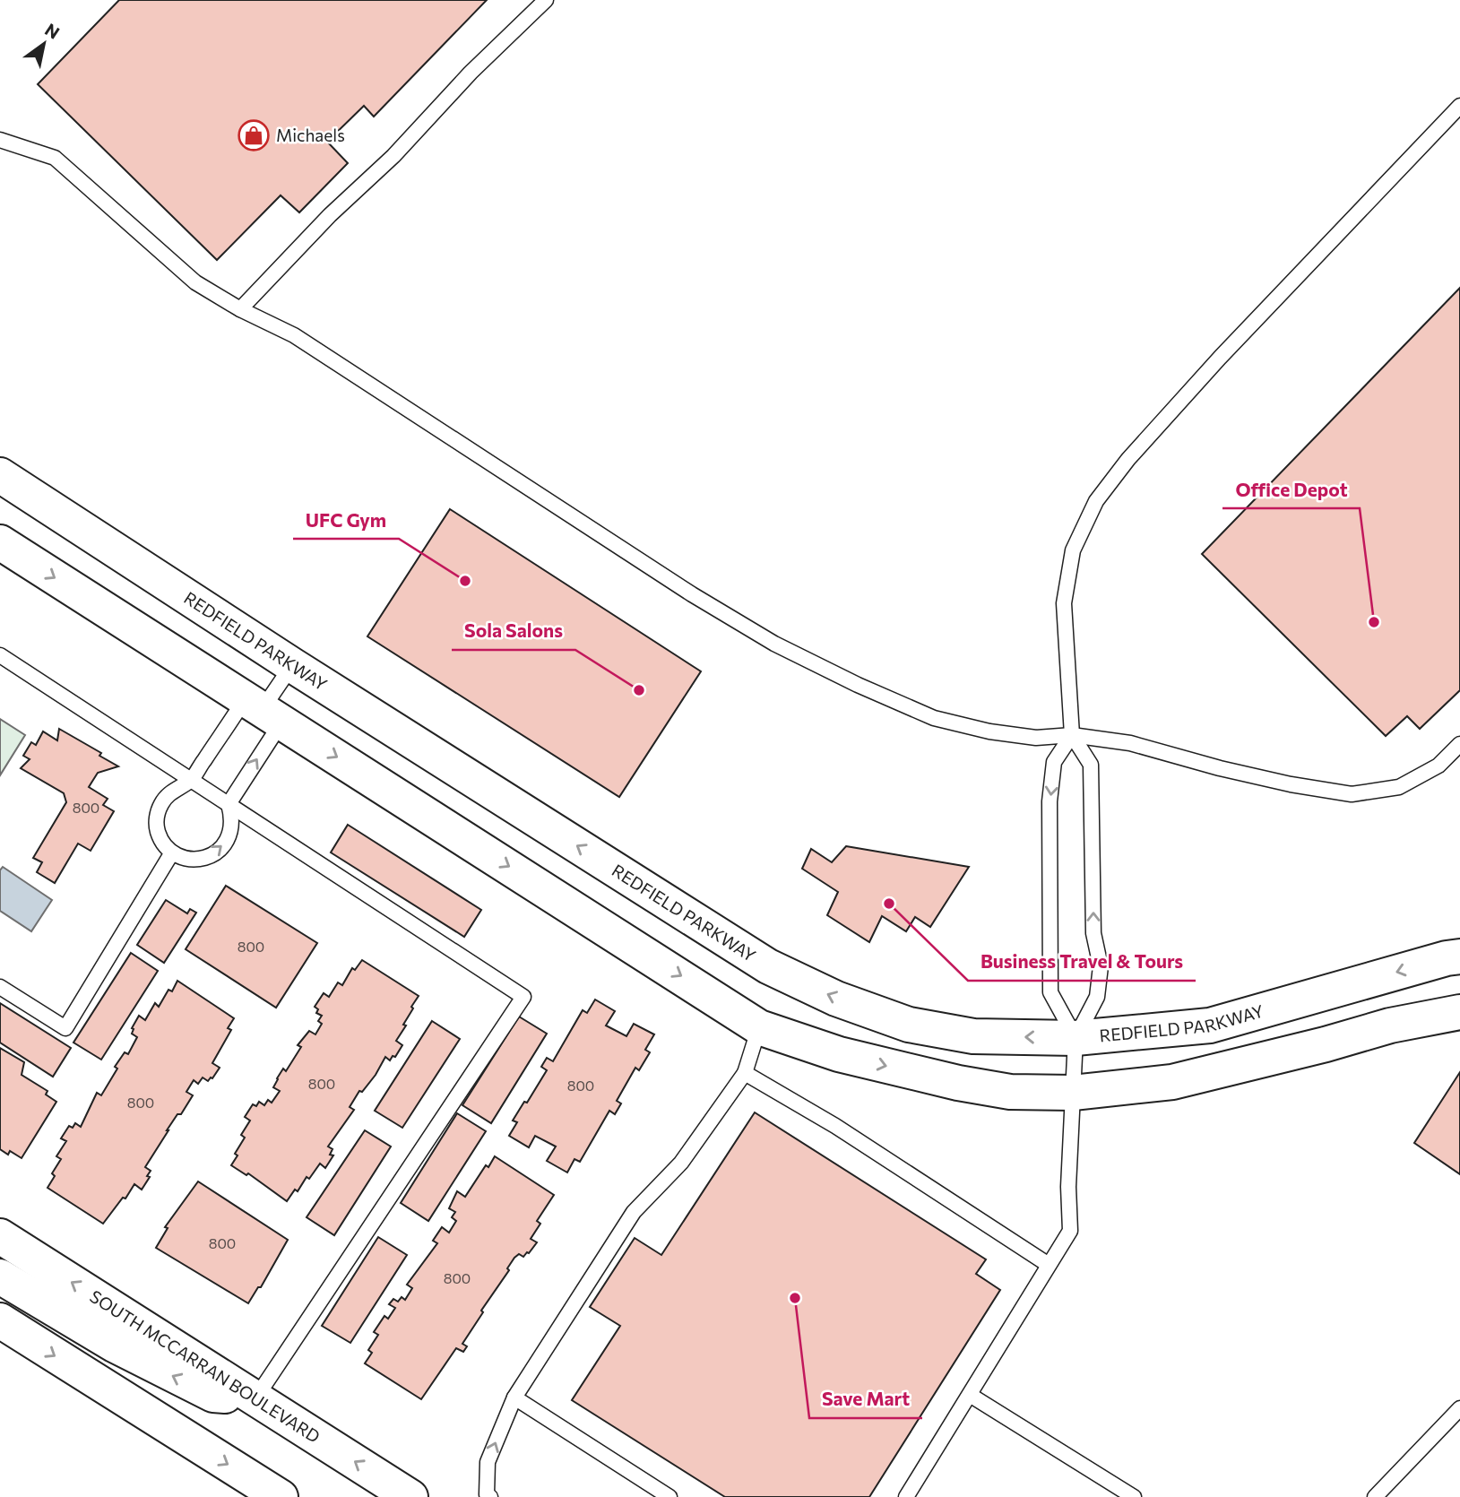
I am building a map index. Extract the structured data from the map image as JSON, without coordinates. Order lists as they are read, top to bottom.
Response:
{
  "streets": {
    "street": ["REDFIELD PARKWAY", "SOUTH MCCARRAN BOULEVARD"]
  },
  "places": {
    "shop": ["Michaels"],
    "other": [
      "UFC Gym",
      "Office Depot",
      "Sola Salons",
      "Business Travel & Tours",
      "Save Mart"
    ]
  },
  "house_numbers": [
    "800",
    "800",
    "800",
    "800",
    "800",
    "800",
    "800"
  ],
  "north": "top right"
}
